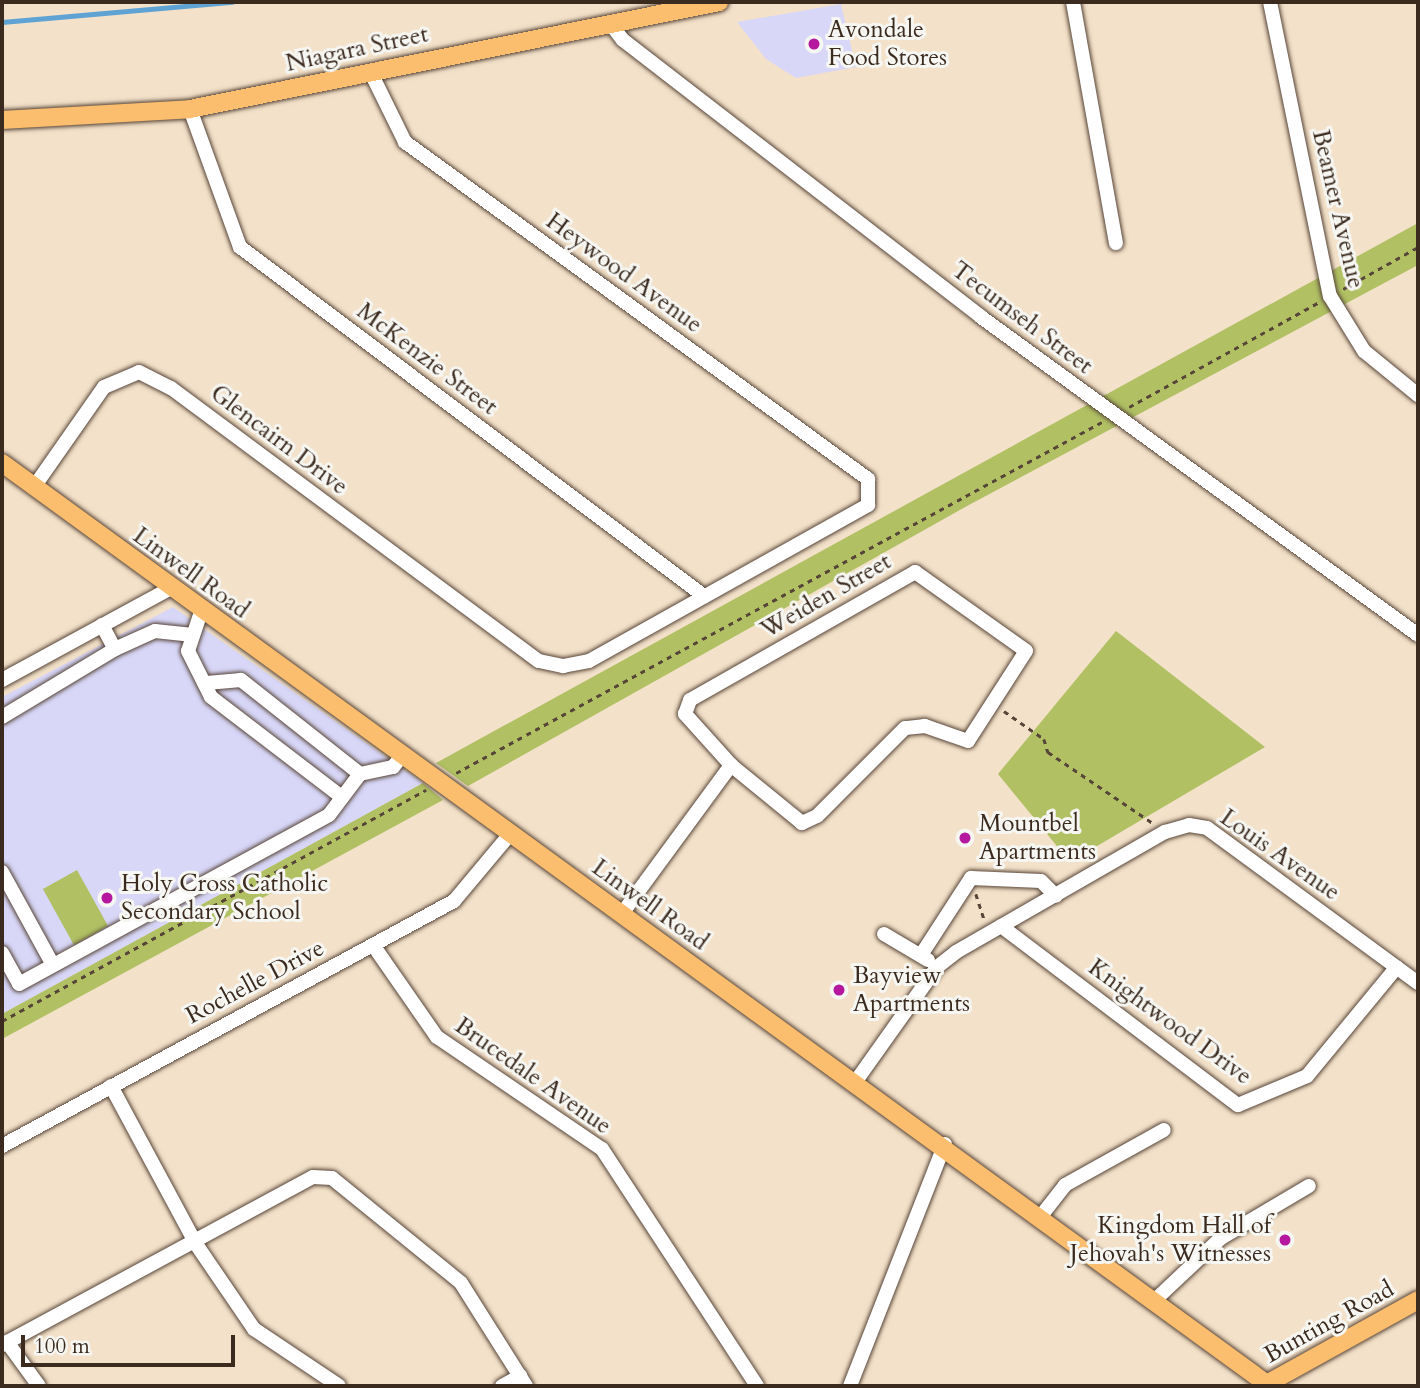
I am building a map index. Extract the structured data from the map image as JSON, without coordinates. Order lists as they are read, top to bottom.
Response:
{
  "streets": {
    "main road": ["Niagara Street", "Linwell Road", "Bunting Road"],
    "street": [
      "Beamer Avenue",
      "Heywood Avenue",
      "Tecumseh Street",
      "McKenzie Street",
      "Glencairn Drive",
      "Weiden Street",
      "Louis Avenue",
      "Rochelle Drive",
      "Knightwood Drive",
      "Brucedale Avenue"
    ]
  },
  "crossings": [
    ["Niagara Street", "Heywood Avenue"],
    ["Niagara Street", "Tecumseh Street"],
    ["Niagara Street", "McKenzie Street"],
    ["Heywood Avenue", "McKenzie Street"],
    ["Heywood Avenue", "Glencairn Drive"],
    ["McKenzie Street", "Glencairn Drive"],
    ["Glencairn Drive", "Linwell Road"],
    ["Linwell Road", "Louis Avenue"],
    ["Linwell Road", "Rochelle Drive"],
    ["Linwell Road", "Bunting Road"],
    ["Louis Avenue", "Knightwood Drive"],
    ["Rochelle Drive", "Brucedale Avenue"]
  ],
  "places": [
    "Avondale Food Stores",
    "Mountbel Apartments",
    "Holy Cross Catholic Secondary School",
    "Bayview Apartments",
    "Kingdom Hall of Jehovah's Witnesses"
  ],
  "scale_bar": "100 m"
}
